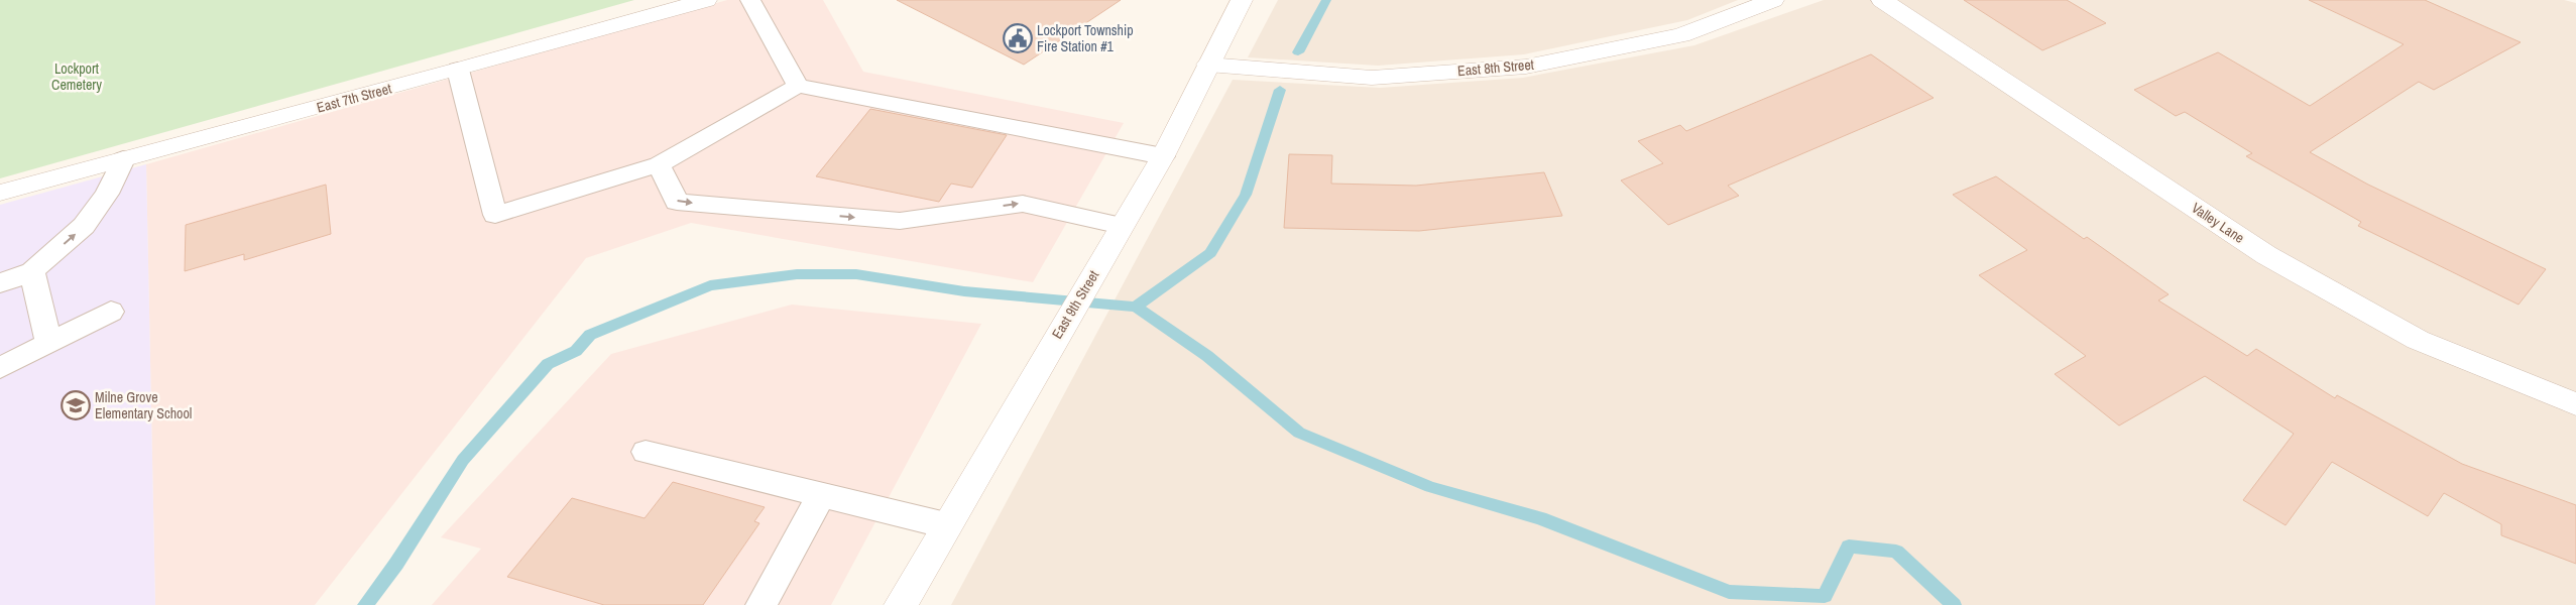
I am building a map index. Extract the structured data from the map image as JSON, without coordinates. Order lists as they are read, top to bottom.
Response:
{
  "streets": {
    "street": [
      "East 8th Street",
      "East 7th Street",
      "Valley Lane",
      "East 9th Street"
    ]
  },
  "crossings": [
    ["East 8th Street", "East 9th Street"]
  ],
  "parks": ["Lockport Cemetery"],
  "places": {
    "public building": ["Lockport Township Fire Station #1"],
    "school or university": ["Milne Grove Elementary School"]
  }
}
